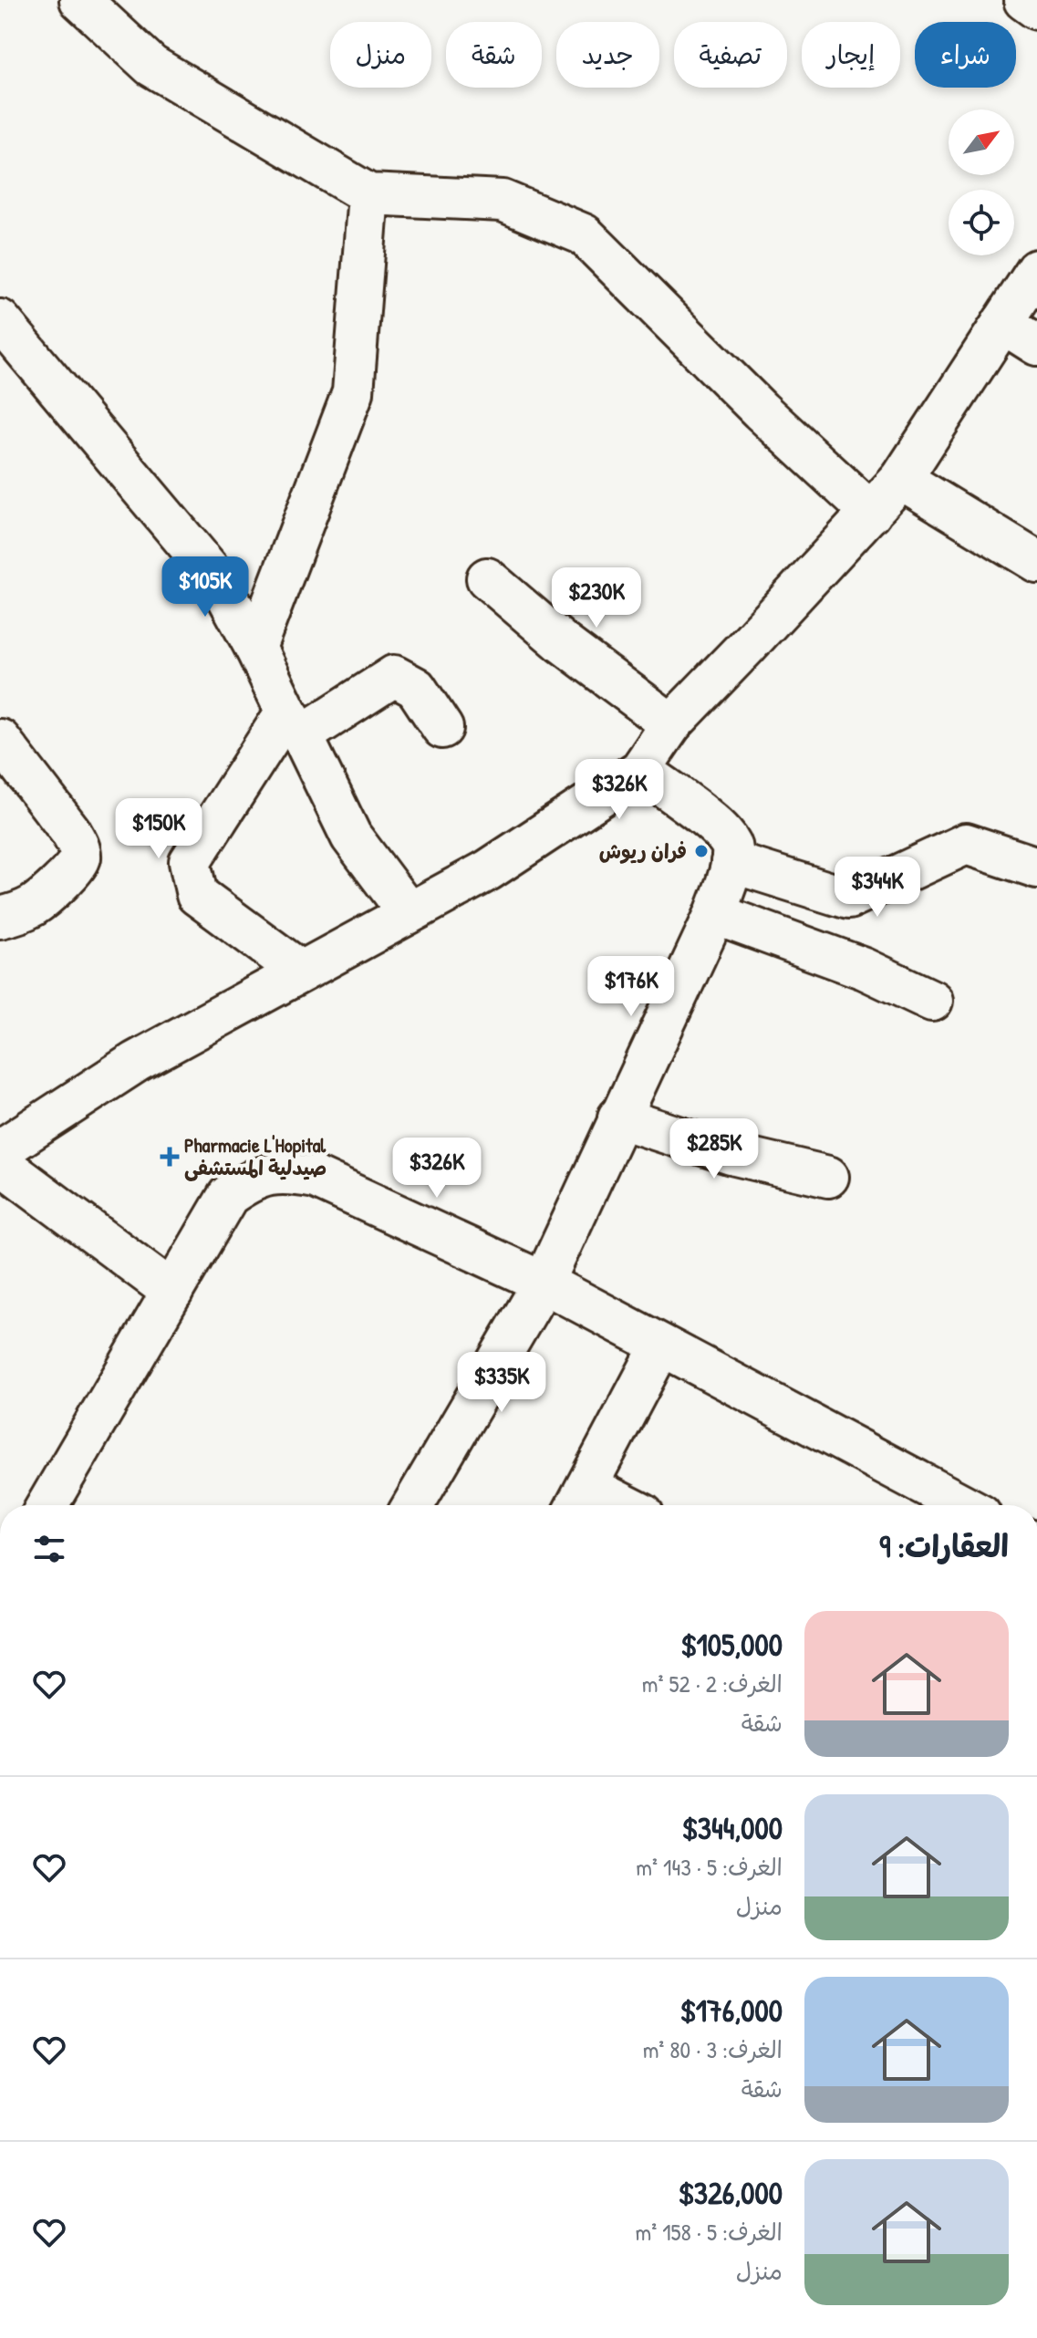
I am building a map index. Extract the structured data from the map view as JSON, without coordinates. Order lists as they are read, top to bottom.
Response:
{
  "places": {
    "other": ["فران ريوش"],
    "health": ["Pharmacie L'Hopital صيدلية المستشفى"]
  },
  "north": "top right",
  "page": {
    "chip": [
      "شراء",
      "إيجار",
      "تصفية",
      "جديد",
      "شقة",
      "منزل"
    ],
    "price": [
      "$105K",
      "$230K",
      "$326K",
      "$150K",
      "$344K",
      "$176K",
      "$285K",
      "$326K",
      "$335K"
    ],
    "heading": "العقارات: 9",
    "list": [
      {
        "name": "$105,000",
        "note": "الغرف: 2 · 52 m² · شقة"
      },
      {
        "name": "$344,000",
        "note": "الغرف: 5 · 143 m² · منزل"
      },
      {
        "name": "$176,000",
        "note": "الغرف: 3 · 80 m² · شقة"
      },
      {
        "name": "$326,000",
        "note": "الغرف: 5 · 158 m² · منزل"
      }
    ]
  }
}
